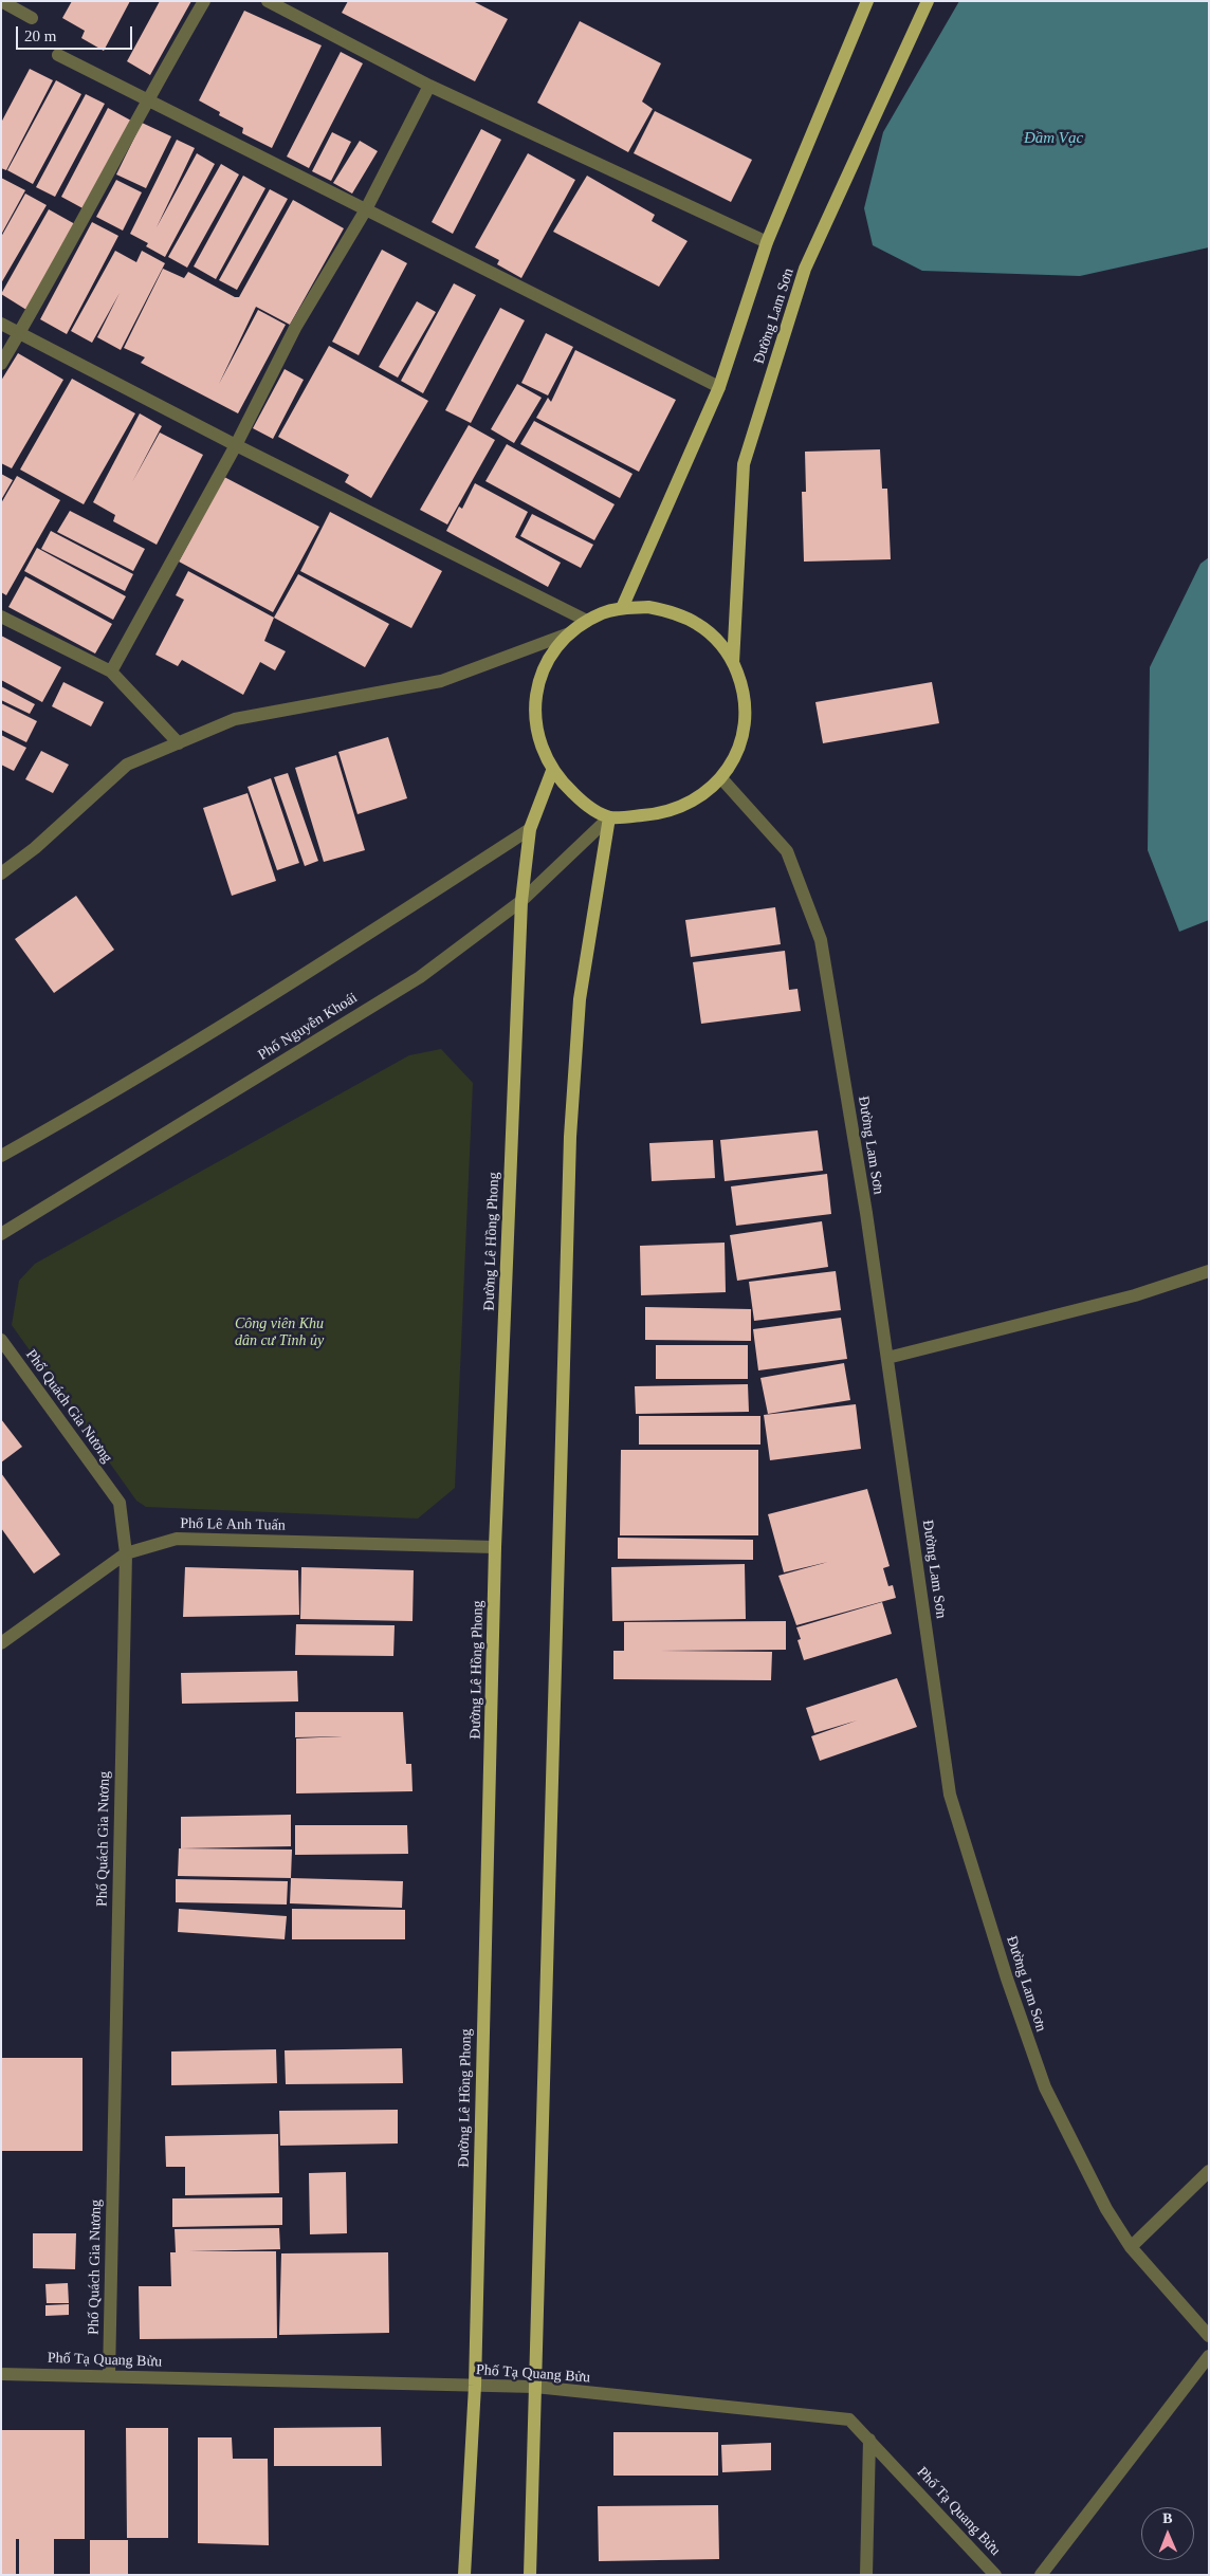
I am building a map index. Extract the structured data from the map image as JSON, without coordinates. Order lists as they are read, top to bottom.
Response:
{
  "streets": {
    "main road": ["Đường Lam Sơn", "Đường Lê Hồng Phong"],
    "street": [
      "Phố Nguyễn Khoái",
      "Phố Quách Gia Nương",
      "Phố Lê Anh Tuấn",
      "Phố Tạ Quang Bửu"
    ]
  },
  "crossings": [
    ["Phố Nguyễn Khoái", "Đường Lê Hồng Phong"],
    ["Đường Lê Hồng Phong", "Phố Lê Anh Tuấn"],
    ["Đường Lê Hồng Phong", "Phố Tạ Quang Bửu"],
    ["Phố Quách Gia Nương", "Phố Lê Anh Tuấn"],
    ["Phố Quách Gia Nương", "Phố Tạ Quang Bửu"]
  ],
  "water": ["Đầm Vạc"],
  "parks": ["Công viên Khu dân cư Tỉnh ủy"],
  "scale_bar": "20 m",
  "north": "top"
}
